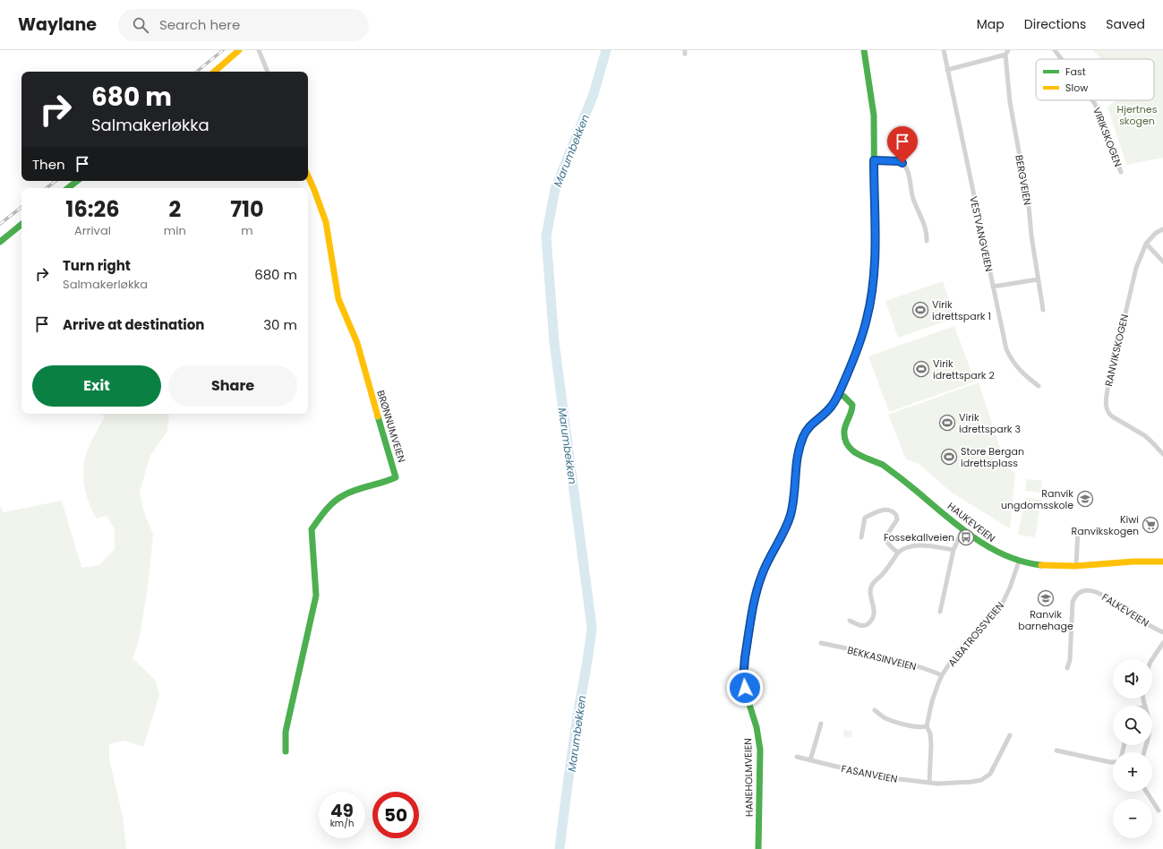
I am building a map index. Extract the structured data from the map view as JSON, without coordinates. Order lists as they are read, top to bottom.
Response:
{
  "streets": {
    "street": [
      "VIRIKSKOGEN",
      "BERGVEIEN",
      "VESTVANGVEIEN",
      "RANVIKSKOGEN",
      "BRØNNUMVEIEN",
      "HAUKEVEIEN",
      "FALKEVEIEN",
      "ALBATROSSVEIEN",
      "BEKKASINVEIEN",
      "FASANVEIEN",
      "HANEHOLMVEIEN"
    ]
  },
  "crossings": [
    ["HAUKEVEIEN", "ALBATROSSVEIEN"],
    ["HAUKEVEIEN", "HANEHOLMVEIEN"],
    ["ALBATROSSVEIEN", "BEKKASINVEIEN"],
    ["ALBATROSSVEIEN", "FASANVEIEN"]
  ],
  "water": ["Marumbekken"],
  "parks": ["Hjertnes skogen"],
  "places": {
    "sports": [
      "Virik idrettspark 1",
      "Virik idrettspark 2",
      "Virik idrettspark 3",
      "Store Bergan idrettsplass"
    ],
    "school or university": ["Ranvik ungdomsskole", "Ranvik barnehage"],
    "supermarket": ["Kiwi Ranvikskogen"],
    "bus stop": ["Fossekallveien"]
  },
  "legend": ["Fast", "Slow"],
  "page": {
    "header": "Waylane",
    "search": "Search here",
    "nav": ["Map", "Directions", "Saved"],
    "turn": ["680 m", "Salmakerløkka"],
    "then": "Then",
    "eta": [
      "16:26",
      "Arrival",
      "2",
      "min",
      "710",
      "m"
    ],
    "list": [
      {
        "name": "Turn right",
        "note": "Salmakerløkka",
        "value": "680 m"
      },
      {
        "name": "Arrive at destination",
        "value": "30 m"
      }
    ],
    "buttons": ["Exit", "Share"],
    "map_buttons": ["+", "−"],
    "speed": "49 km/h",
    "limit": "50"
  }
}
